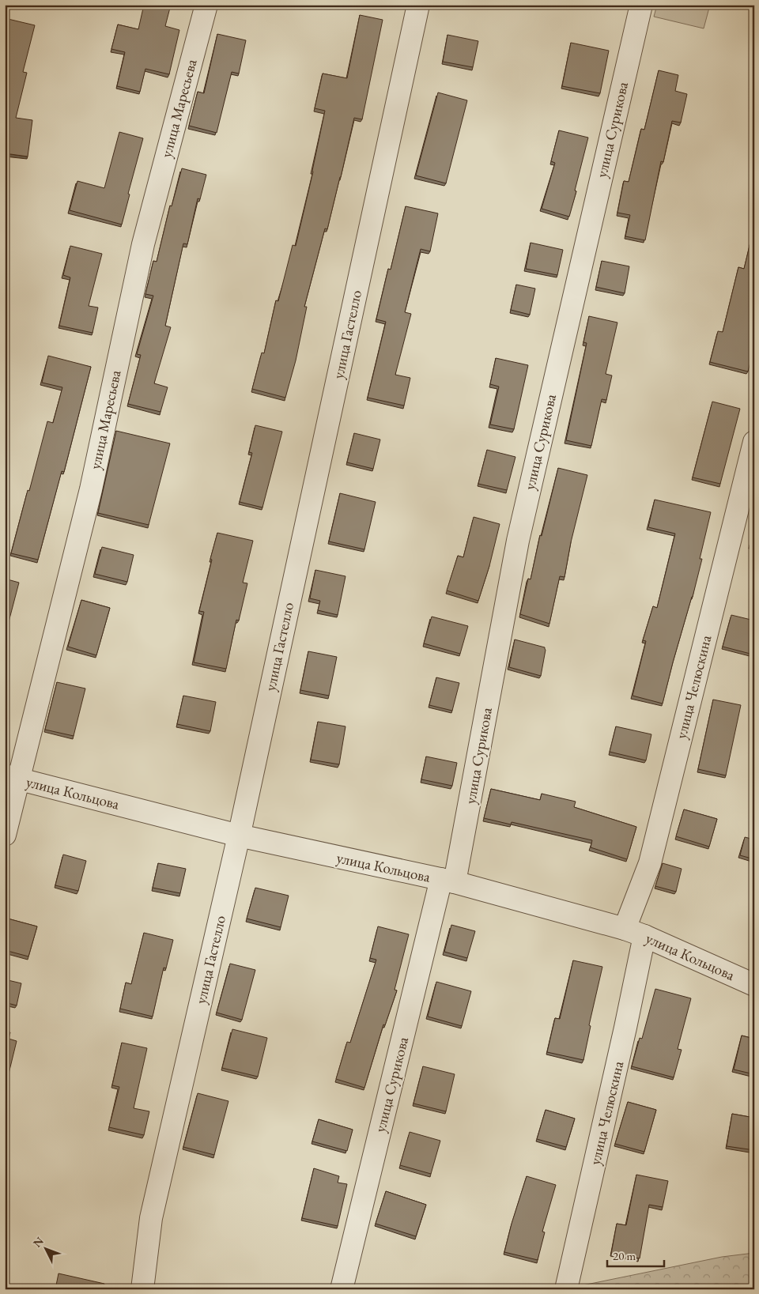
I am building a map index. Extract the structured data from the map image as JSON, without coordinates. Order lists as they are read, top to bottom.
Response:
{
  "streets": {
    "street": [
      "улица Маресьева",
      "улица Сурикова",
      "улица Гастелло",
      "улица Челюскина",
      "улица Кольцова"
    ]
  },
  "crossings": [
    ["улица Маресьева", "улица Кольцова"],
    ["улица Сурикова", "улица Кольцова"],
    ["улица Гастелло", "улица Кольцова"],
    ["улица Челюскина", "улица Кольцова"]
  ],
  "scale_bar": "20 m",
  "north": "top left"
}
